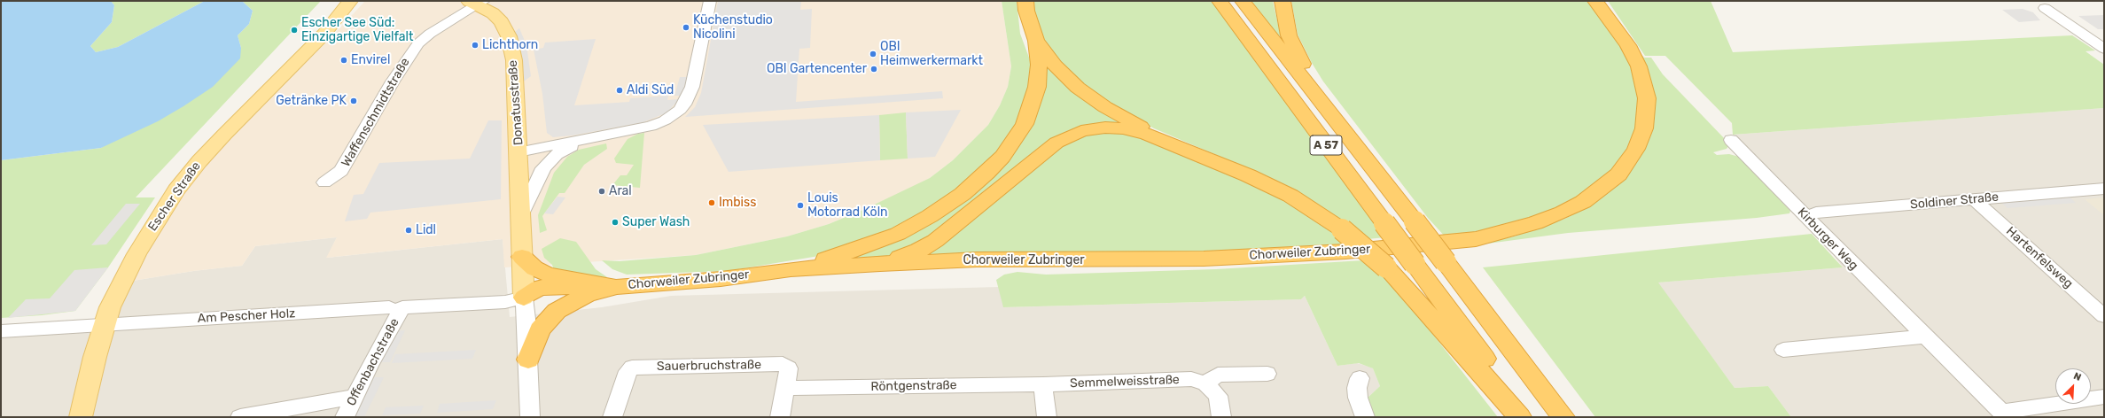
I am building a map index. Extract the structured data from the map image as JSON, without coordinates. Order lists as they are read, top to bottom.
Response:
{
  "streets": {
    "highway": ["A 57", "Chorweiler Zubringer"],
    "main road": ["Donatusstraße", "Escher Straße"],
    "street": [
      "Waffenschmidtstraße",
      "Soldiner Straße",
      "Kirburger Weg",
      "Hartenfelsweg",
      "Am Pescher Holz",
      "Offenbachstraße",
      "Sauerbruchstraße",
      "Semmelweisstraße",
      "Röntgenstraße"
    ]
  },
  "crossings": [
    ["Donatusstraße", "Waffenschmidtstraße"],
    ["Donatusstraße", "Am Pescher Holz"],
    ["Escher Straße", "Am Pescher Holz"],
    ["Soldiner Straße", "Kirburger Weg"],
    ["Soldiner Straße", "Hartenfelsweg"],
    ["Am Pescher Holz", "Offenbachstraße"],
    ["Sauerbruchstraße", "Röntgenstraße"],
    ["Semmelweisstraße", "Röntgenstraße"]
  ],
  "places": [
    "Küchenstudio Nicolini",
    "Escher See Süd: Einzigartige Vielfalt",
    "Lichthorn",
    "OBI Heimwerkermarkt",
    "Envirel",
    "OBI Gartencenter",
    "Aldi Süd",
    "Getränke PK",
    "Aral",
    "Imbiss",
    "Louis Motorrad Köln",
    "Super Wash",
    "Lidl"
  ],
  "north": "top right"
}
